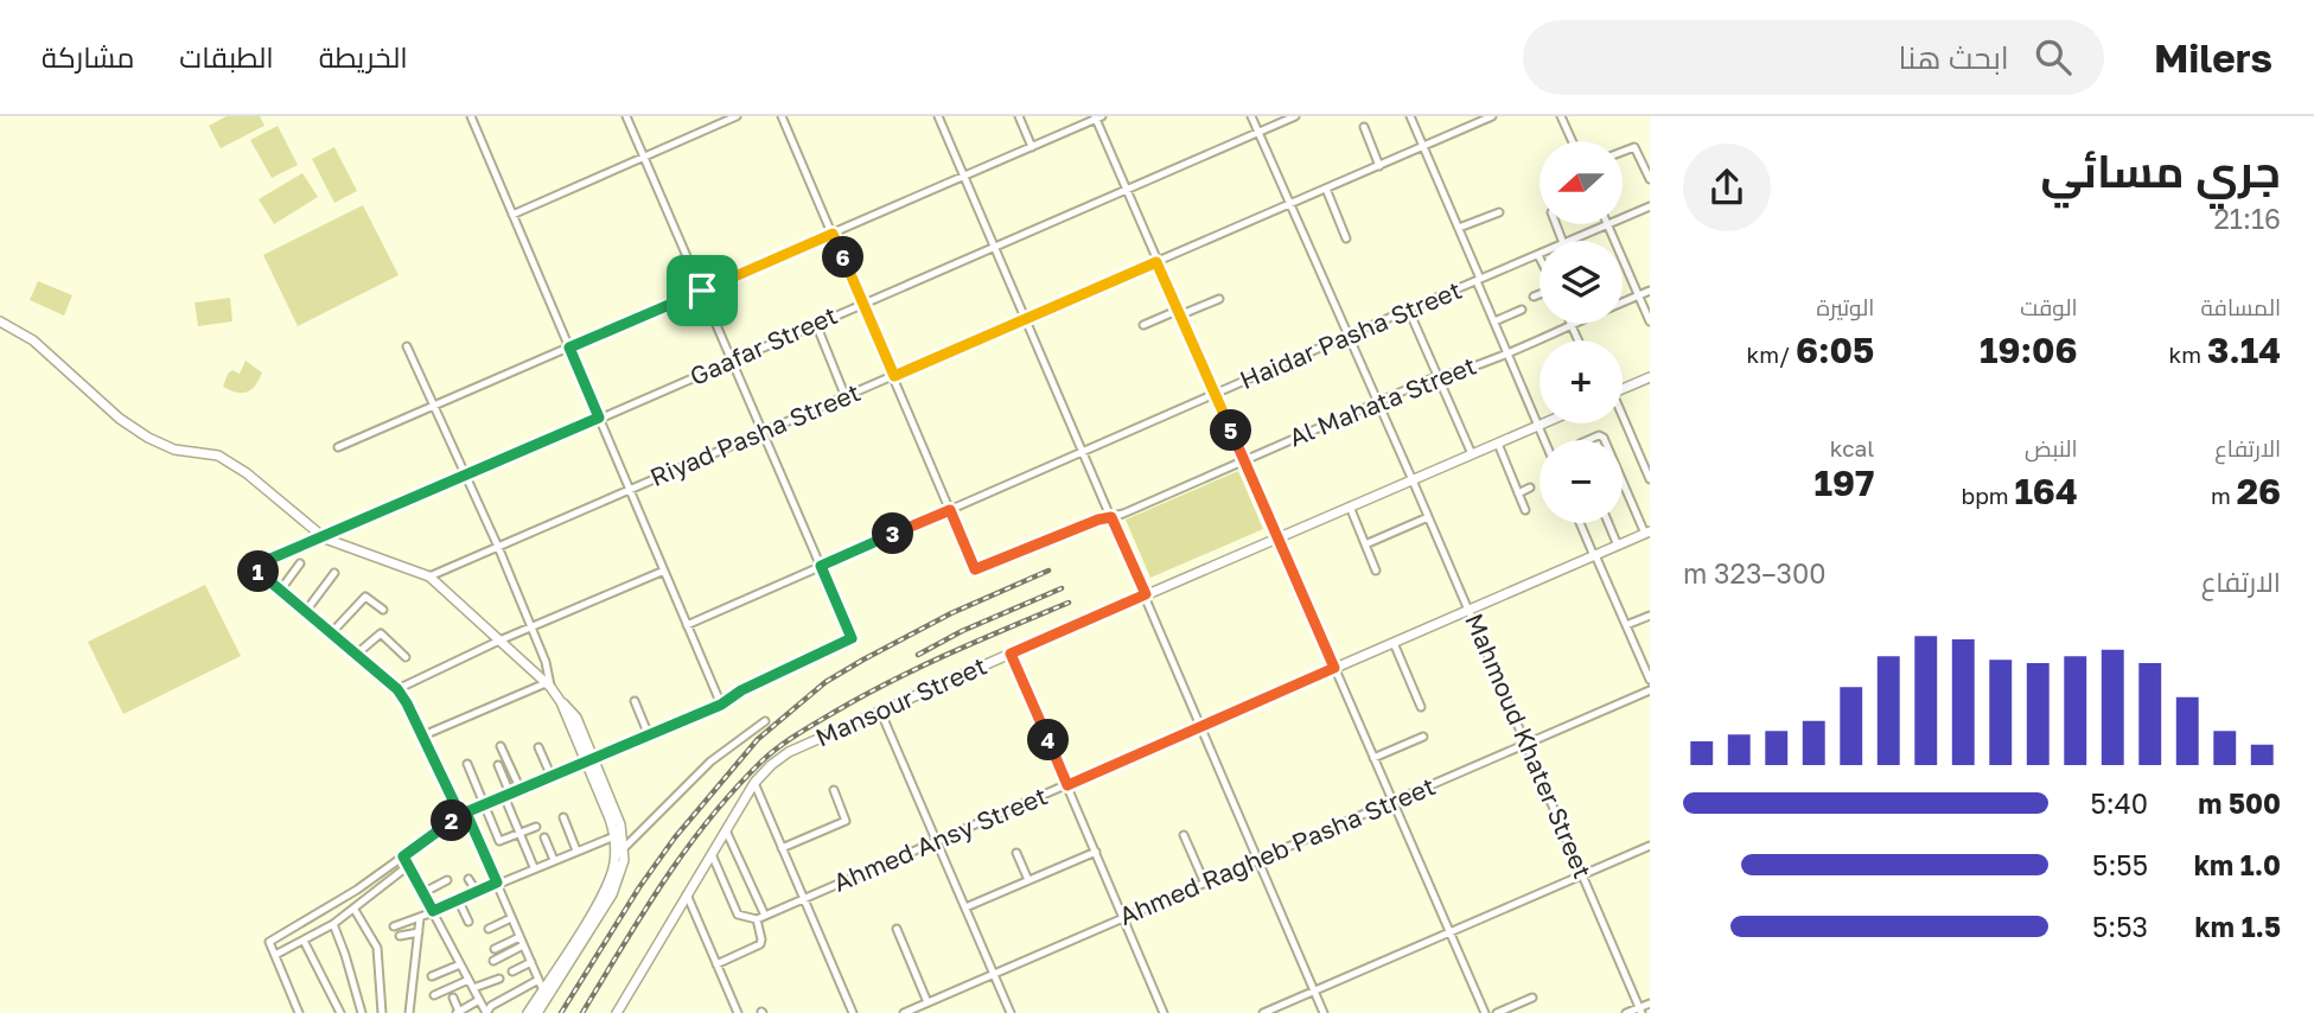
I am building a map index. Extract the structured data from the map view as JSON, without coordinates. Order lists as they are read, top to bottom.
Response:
{
  "streets": {
    "street": [
      "Haidar Pasha Street",
      "Gaafar Street",
      "Al Mahata Street",
      "Riyad Pasha Street",
      "Mansour Street",
      "Mahmoud Khater Street",
      "Ahmed Ansy Street",
      "Ahmed Ragheb Pasha Street"
    ]
  },
  "crossings": [
    ["Haidar Pasha Street", "Al Mahata Street"],
    ["Haidar Pasha Street", "Mahmoud Khater Street"],
    ["Gaafar Street", "Mahmoud Khater Street"],
    ["Al Mahata Street", "Mahmoud Khater Street"],
    ["Riyad Pasha Street", "Mahmoud Khater Street"],
    ["Mansour Street", "Mahmoud Khater Street"],
    ["Mahmoud Khater Street", "Ahmed Ansy Street"],
    ["Mahmoud Khater Street", "Ahmed Ragheb Pasha Street"]
  ],
  "north": "left",
  "page": {
    "header": "Milers",
    "search": "ابحث هنا",
    "nav": ["الخريطة", "الطبقات", "مشاركة"],
    "heading": ["جري مسائي", "21:16"],
    "map_buttons": ["+", "−"],
    "pins": [
      "6",
      "5",
      "3",
      "1",
      "4",
      "2"
    ],
    "stats": [
      ["المسافة", "3.14 km"],
      ["الوقت", "19:06"],
      ["الوتيرة", "6:05 /km"],
      ["الارتفاع", "26 m"],
      ["النبض", "164 bpm"],
      ["kcal", "197"]
    ],
    "chart": ["الارتفاع", "300–323 m"],
    "list": [
      {
        "name": "500 m",
        "note": "5:40"
      },
      {
        "name": "1.0 km",
        "note": "5:55"
      },
      {
        "name": "1.5 km",
        "note": "5:53"
      }
    ]
  }
}
